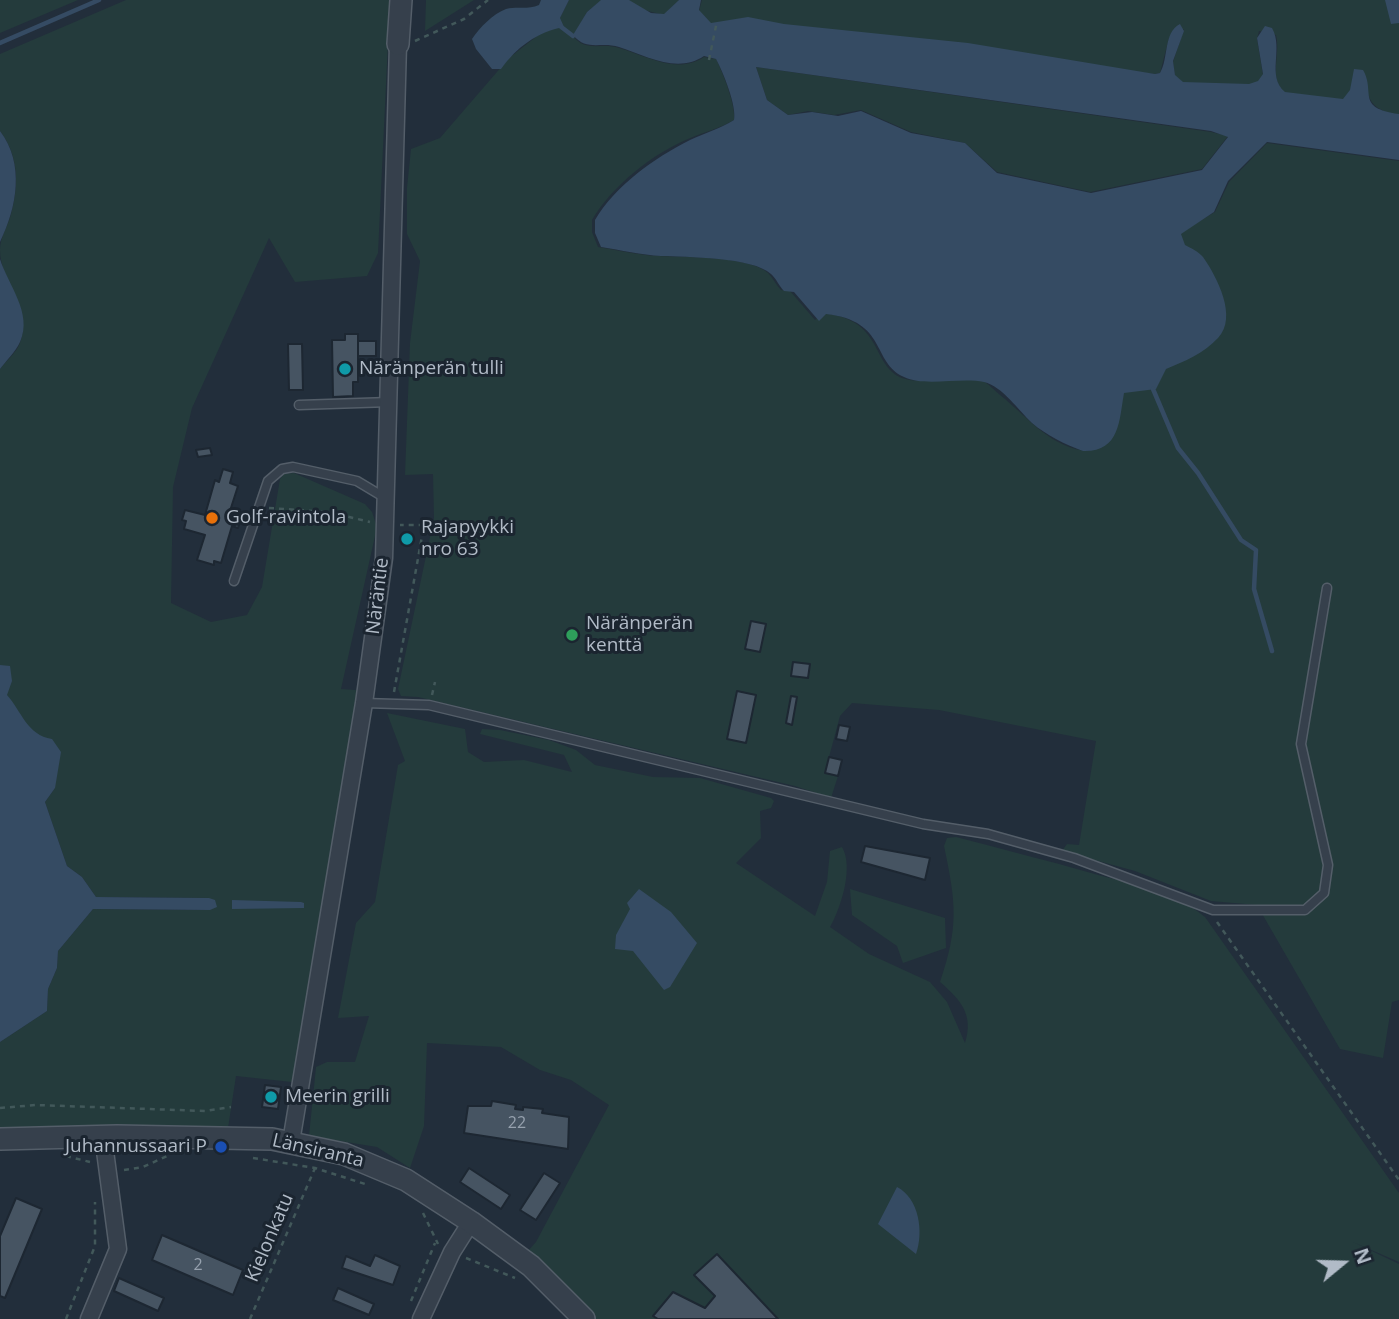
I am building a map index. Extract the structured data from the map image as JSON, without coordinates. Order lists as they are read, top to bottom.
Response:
{
  "streets": {
    "street": ["Näräntie", "Länsiranta"],
    "path": ["Kielonkatu"]
  },
  "crossings": [
    ["Näräntie", "Länsiranta"]
  ],
  "places": [
    "Näränperän tulli",
    "Golf-ravintola",
    "Rajapyykki nro 63",
    "Näränperän kenttä",
    "Meerin grilli",
    "Juhannussaari P"
  ],
  "house_numbers": ["22", "2"],
  "north": "right"
}
